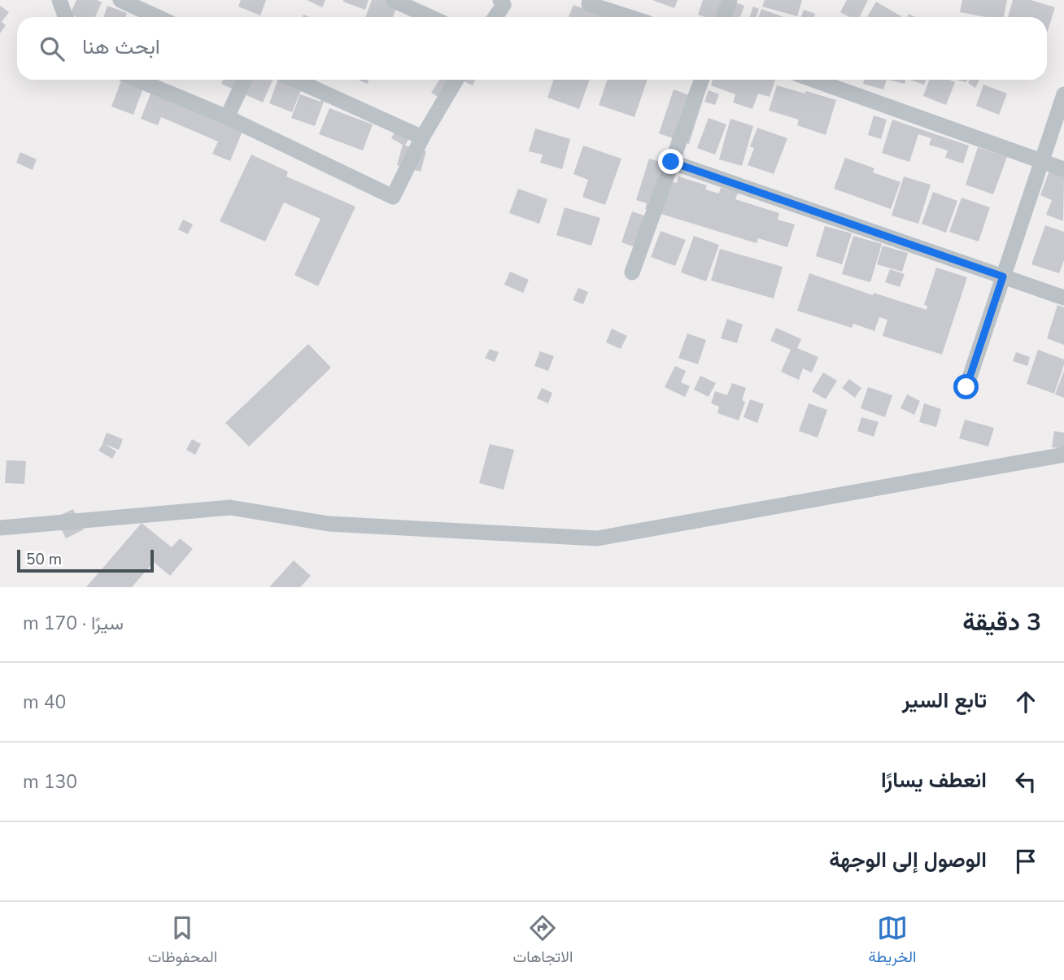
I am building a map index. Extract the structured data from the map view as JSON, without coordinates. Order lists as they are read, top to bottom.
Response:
{
  "scale_bar": "50 m",
  "page": {
    "search": "ابحث هنا",
    "scale": "50 m",
    "heading": ["3 دقيقة", "سيرًا · 170 m"],
    "list": [
      ["تابع السير", "40 m"],
      ["انعطف يسارًا", "130 m"],
      "الوصول إلى الوجهة"
    ],
    "nav": ["الخريطة", "الاتجاهات", "المحفوظات"]
  }
}
